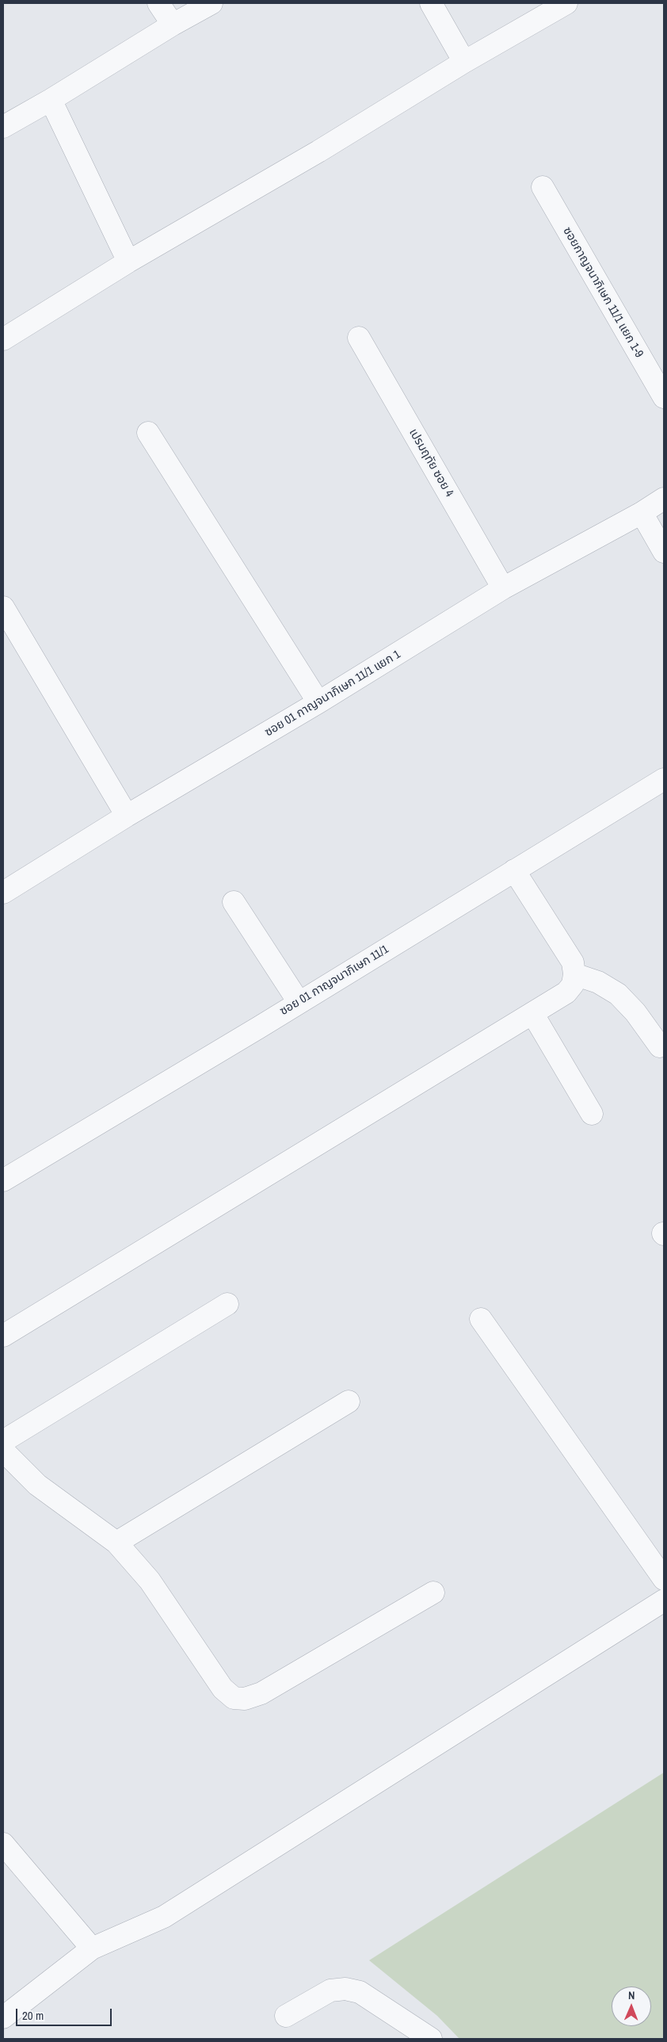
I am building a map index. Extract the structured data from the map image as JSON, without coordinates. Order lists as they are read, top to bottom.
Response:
{
  "streets": {
    "street": [
      "ซอยกาญจนาภิเษก 11/1 แยก 1-9",
      "เปรมฤทัย ซอย 4",
      "ซอย 01 กาญจนาภิเษก 11/1 แยก 1",
      "ซอย 01 กาญจนาภิเษก 11/1"
    ]
  },
  "crossings": [
    ["เปรมฤทัย ซอย 4", "ซอย 01 กาญจนาภิเษก 11/1 แยก 1"]
  ],
  "scale_bar": "20 m",
  "north": "top"
}
